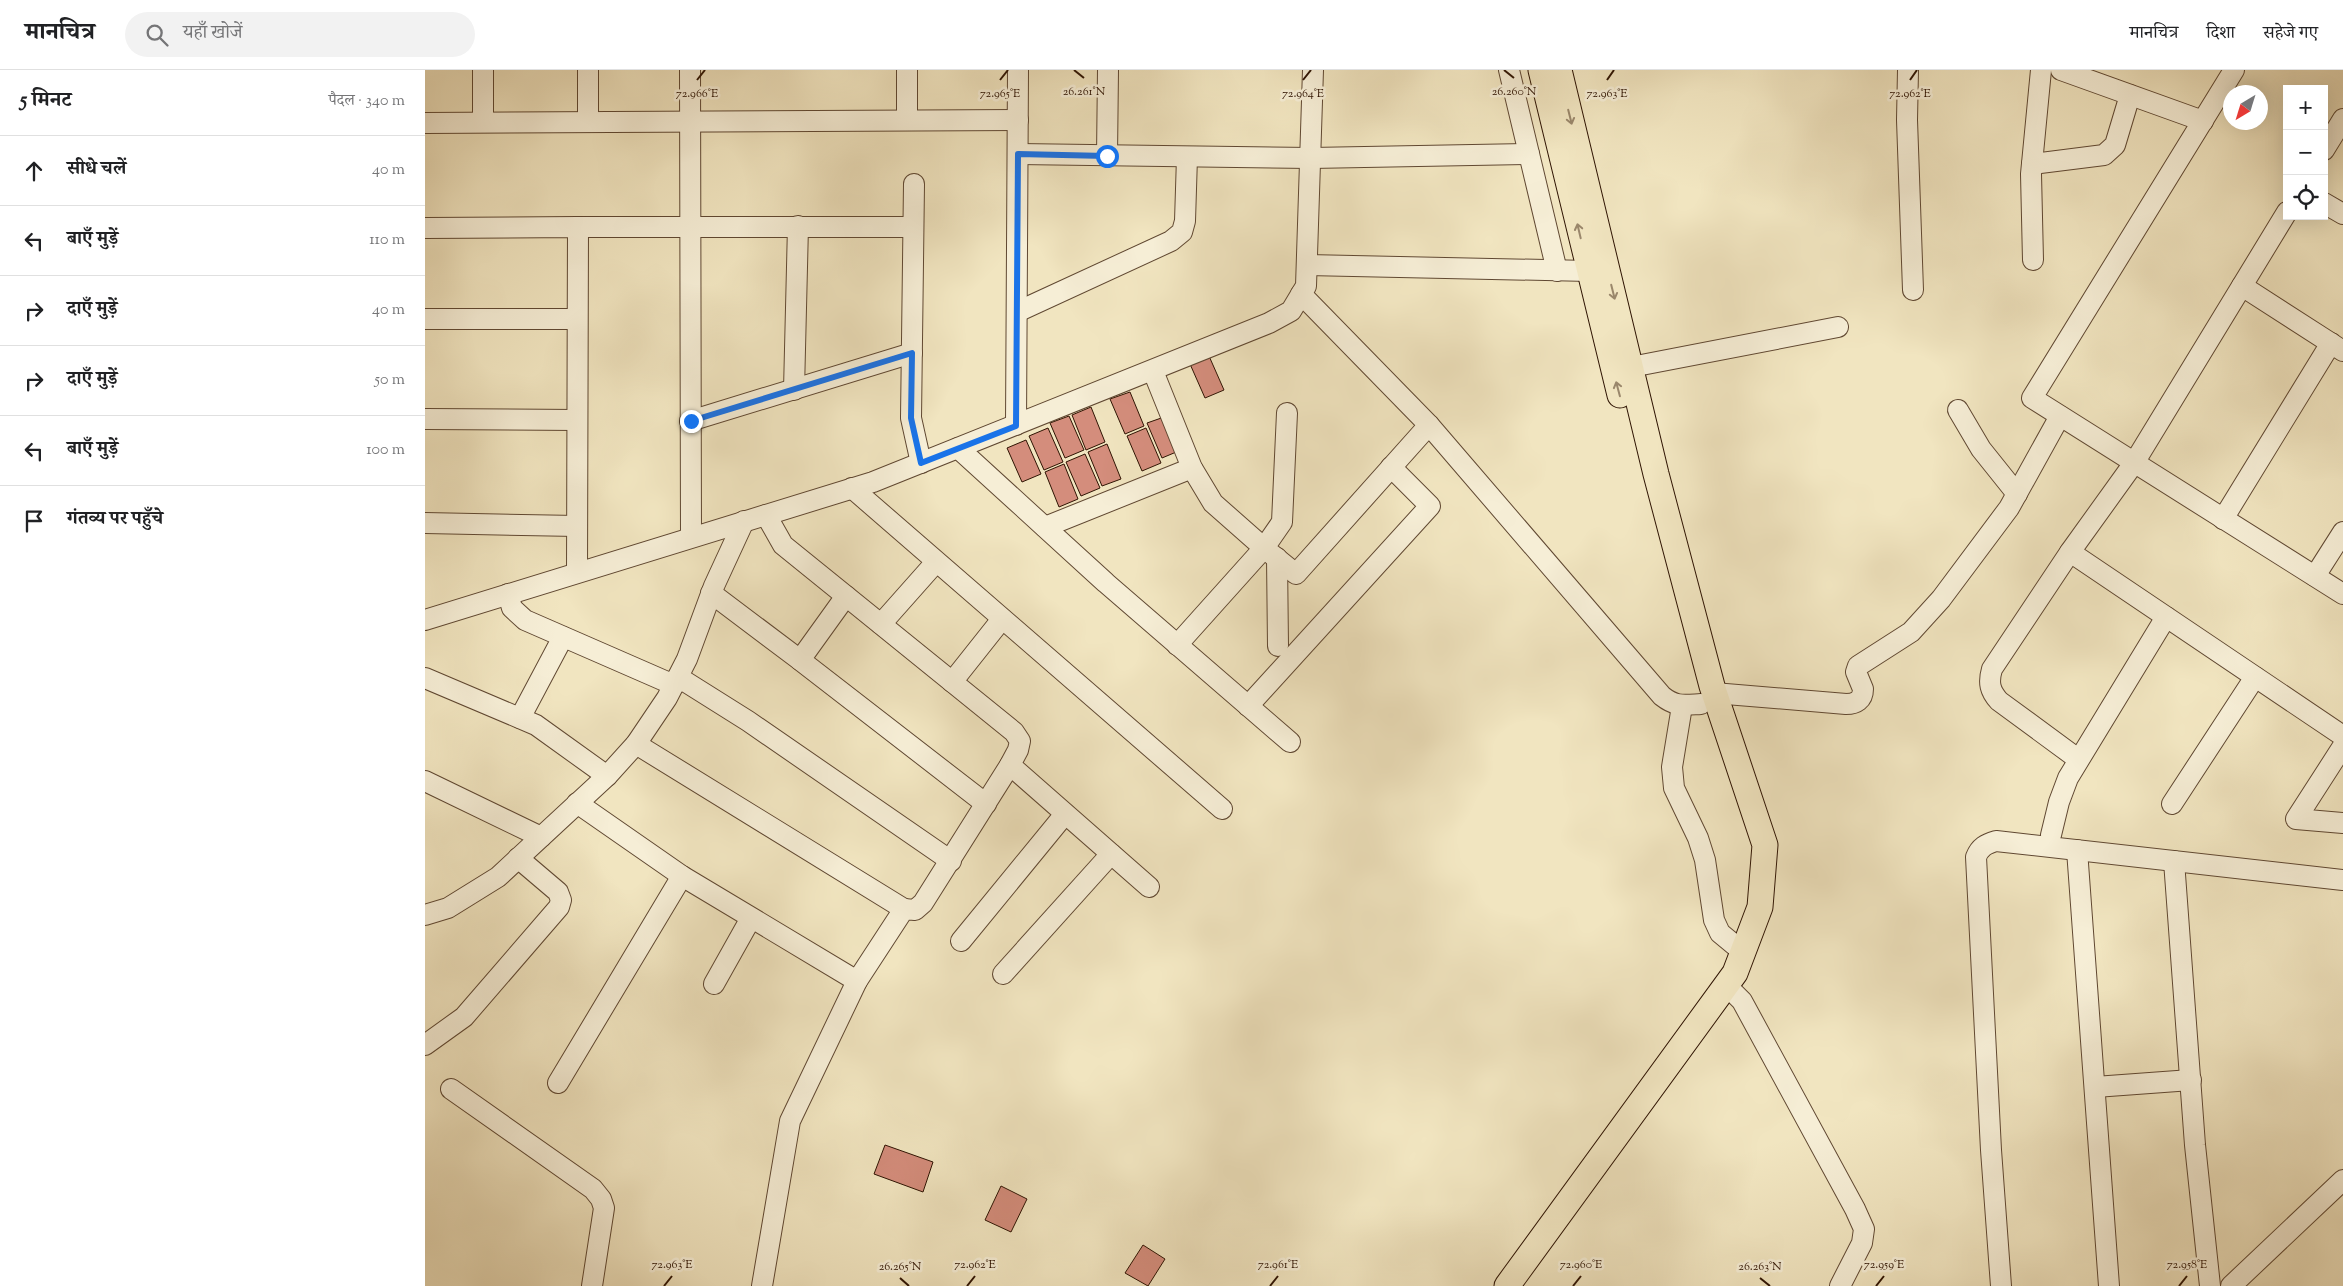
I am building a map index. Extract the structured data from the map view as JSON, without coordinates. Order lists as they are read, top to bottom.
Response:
{
  "north": "bottom left",
  "page": {
    "header": "मानचित्र",
    "search": "यहाँ खोजें",
    "nav": ["मानचित्र", "दिशा", "सहेजे गए"],
    "heading": ["5 मिनट", "पैदल · 340 m"],
    "map_buttons": ["+", "−"],
    "list": [
      ["सीधे चलें", "40 m"],
      ["बाएँ मुड़ें", "110 m"],
      ["दाएँ मुड़ें", "40 m"],
      ["दाएँ मुड़ें", "50 m"],
      ["बाएँ मुड़ें", "100 m"],
      "गंतव्य पर पहुँचे"
    ]
  },
  "coordinates": [
    "26.261°N",
    "26.260°N",
    "72.966°E",
    "72.965°E",
    "72.964°E",
    "72.963°E",
    "72.962°E",
    "72.961°E",
    "72.960°E",
    "72.959°E",
    "72.958°E",
    "26.265°N",
    "26.263°N"
  ]
}
